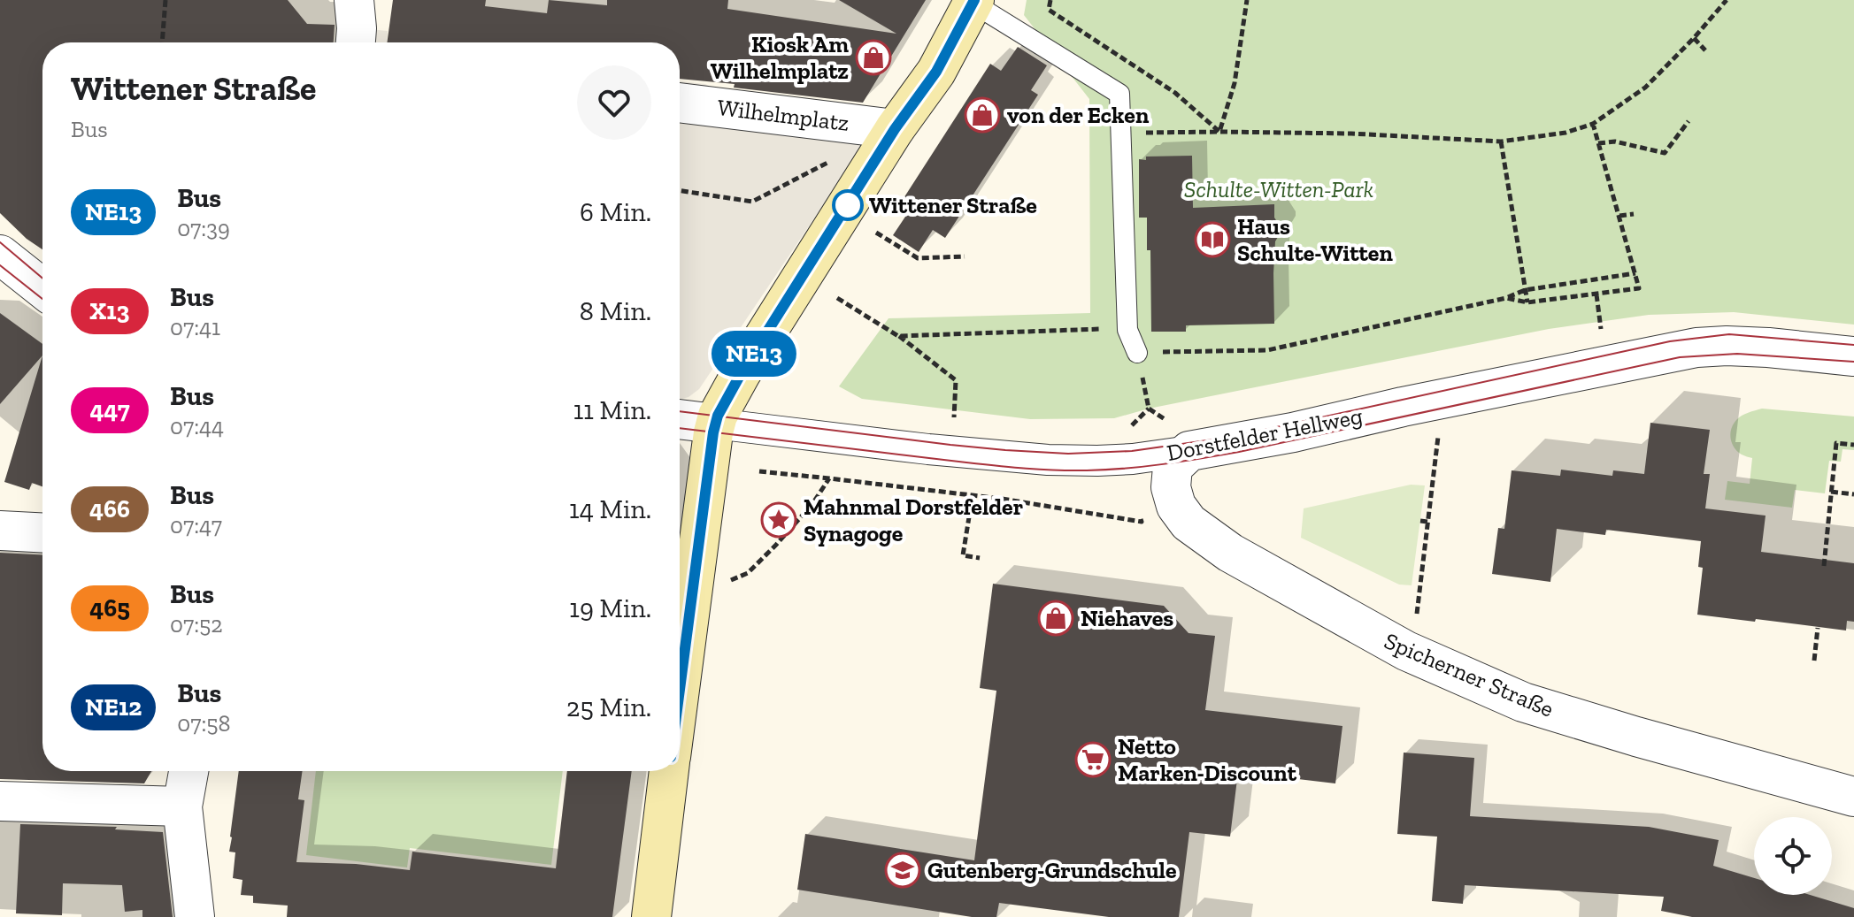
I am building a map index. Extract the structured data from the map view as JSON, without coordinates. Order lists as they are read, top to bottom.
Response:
{
  "streets": {
    "street": ["Wilhelmplatz", "Dorstfelder Hellweg", "Spicherner Straße"]
  },
  "crossings": [
    ["Dorstfelder Hellweg", "Spicherner Straße"]
  ],
  "parks": ["Schulte-Witten-Park"],
  "places": {
    "shop": ["Kiosk Am Wilhelmplatz", "von der Ecken", "Niehaves"],
    "other": ["Wittener Straße"],
    "library": ["Haus Schulte-Witten"],
    "place": ["Mahnmal Dorstfelder Synagoge"],
    "supermarket": ["Netto Marken-Discount"],
    "school or university": ["Gutenberg-Grundschule"]
  },
  "lines": ["bus line NE13"],
  "page": {
    "on_map": "NE13",
    "heading": ["Wittener Straße", "Bus"],
    "list": [
      {
        "mark": "NE13",
        "name": "Bus",
        "note": "07:39",
        "value": "6 Min."
      },
      {
        "mark": "X13",
        "name": "Bus",
        "note": "07:41",
        "value": "8 Min."
      },
      {
        "mark": "447",
        "name": "Bus",
        "note": "07:44",
        "value": "11 Min."
      },
      {
        "mark": "466",
        "name": "Bus",
        "note": "07:47",
        "value": "14 Min."
      },
      {
        "mark": "465",
        "name": "Bus",
        "note": "07:52",
        "value": "19 Min."
      },
      {
        "mark": "NE12",
        "name": "Bus",
        "note": "07:58",
        "value": "25 Min."
      }
    ]
  }
}
